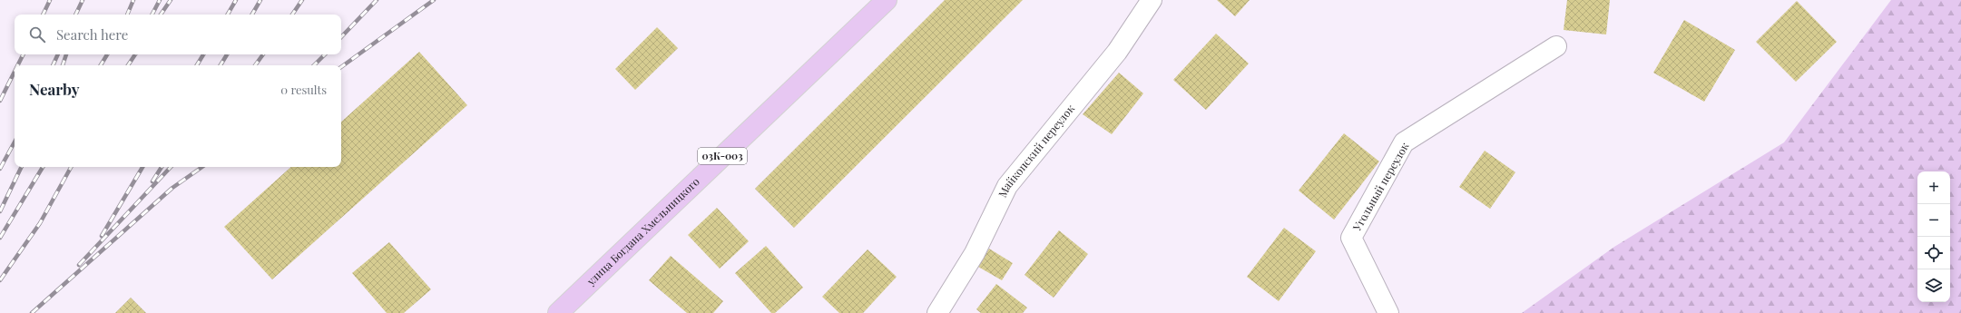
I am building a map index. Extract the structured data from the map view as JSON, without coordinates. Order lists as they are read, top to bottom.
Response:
{
  "streets": {
    "main road": ["03К-003", "улица Богдана Хмельницкого"],
    "street": ["Майкопский переулок", "Угольный переулок"]
  },
  "page": {
    "search": "Search here",
    "heading": ["Nearby", "0 results"],
    "map_buttons": ["+", "−"]
  }
}
